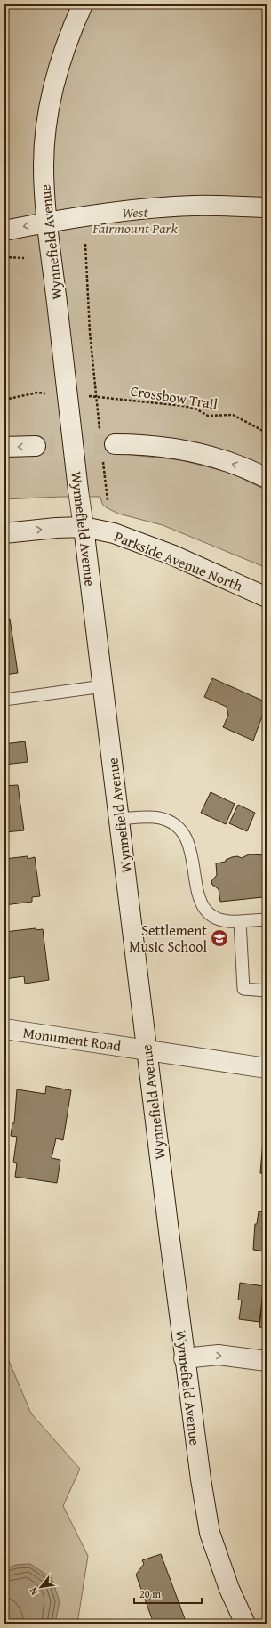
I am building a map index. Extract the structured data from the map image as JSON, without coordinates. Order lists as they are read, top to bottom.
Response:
{
  "streets": {
    "street": ["Wynnefield Avenue", "Parkside Avenue North", "Monument Road"],
    "path": ["Crossbow Trail"]
  },
  "crossings": [
    ["Wynnefield Avenue", "Parkside Avenue North"],
    ["Wynnefield Avenue", "Monument Road"]
  ],
  "parks": ["West Fairmount Park"],
  "places": {
    "school or university": ["Settlement Music School"]
  },
  "scale_bar": "20 m",
  "north": "bottom left"
}
